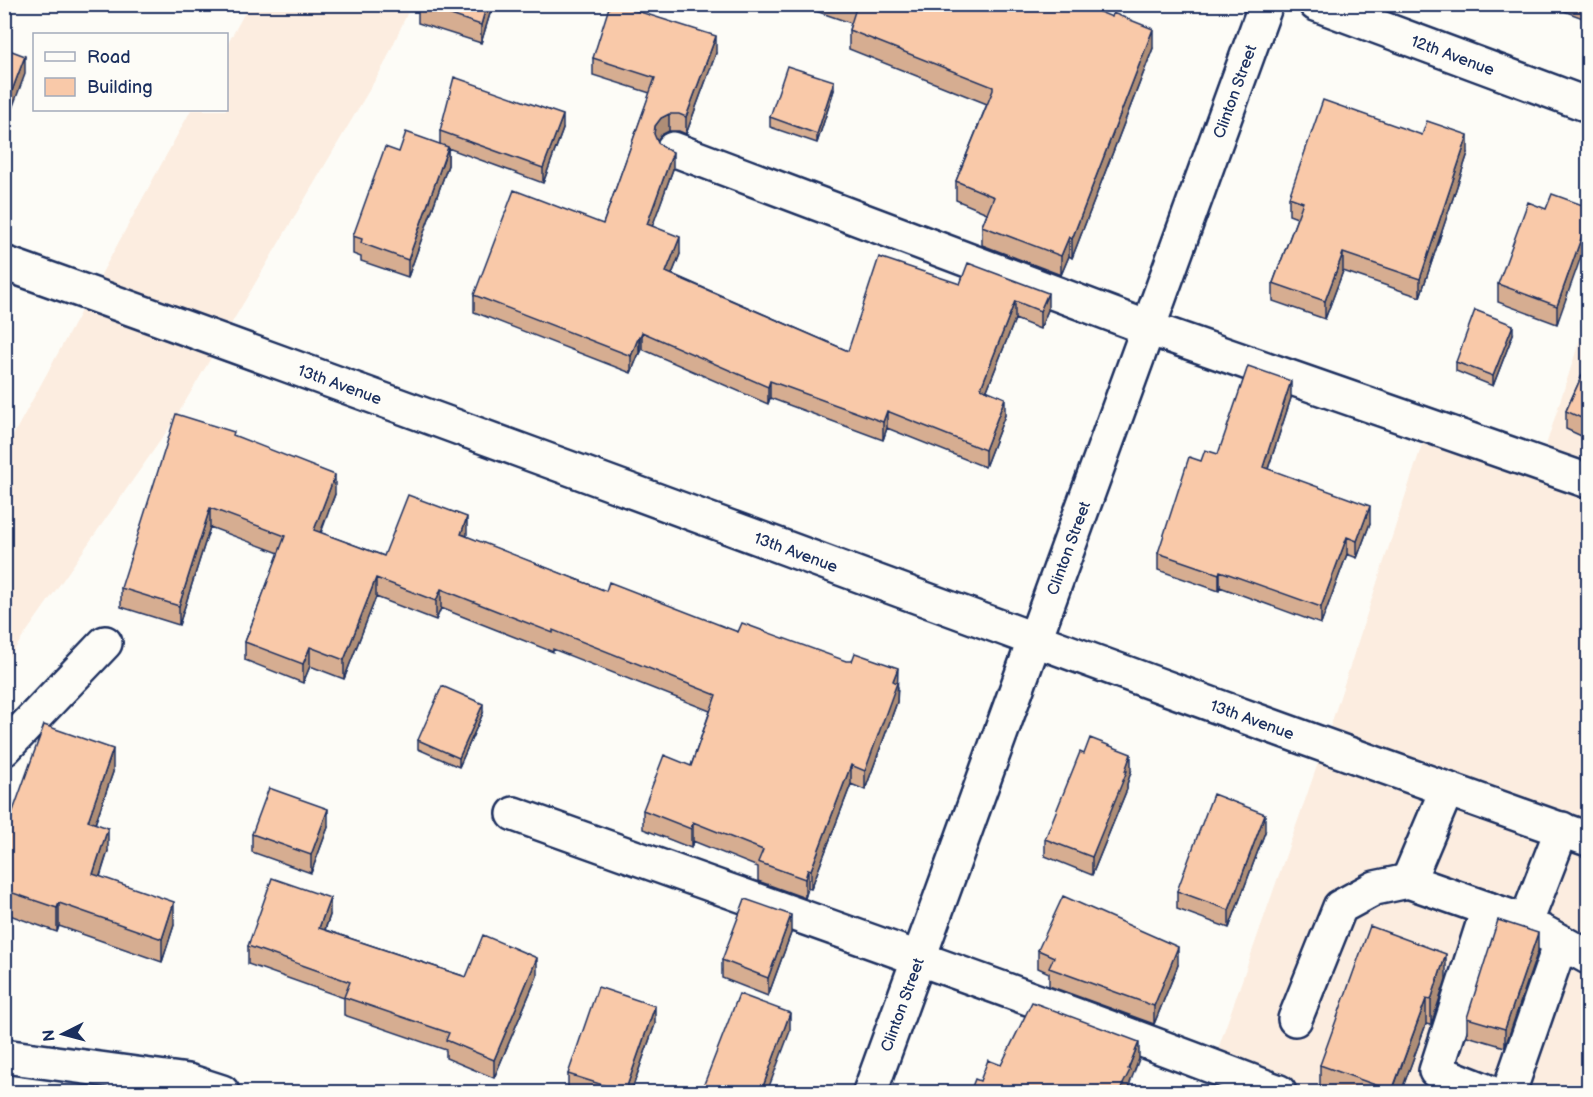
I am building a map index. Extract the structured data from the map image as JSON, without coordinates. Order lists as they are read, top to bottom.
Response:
{
  "streets": {
    "street": ["12th Avenue", "Clinton Street", "13th Avenue"]
  },
  "crossings": [
    ["Clinton Street", "13th Avenue"]
  ],
  "legend": ["Road", "Building"],
  "north": "left"
}
